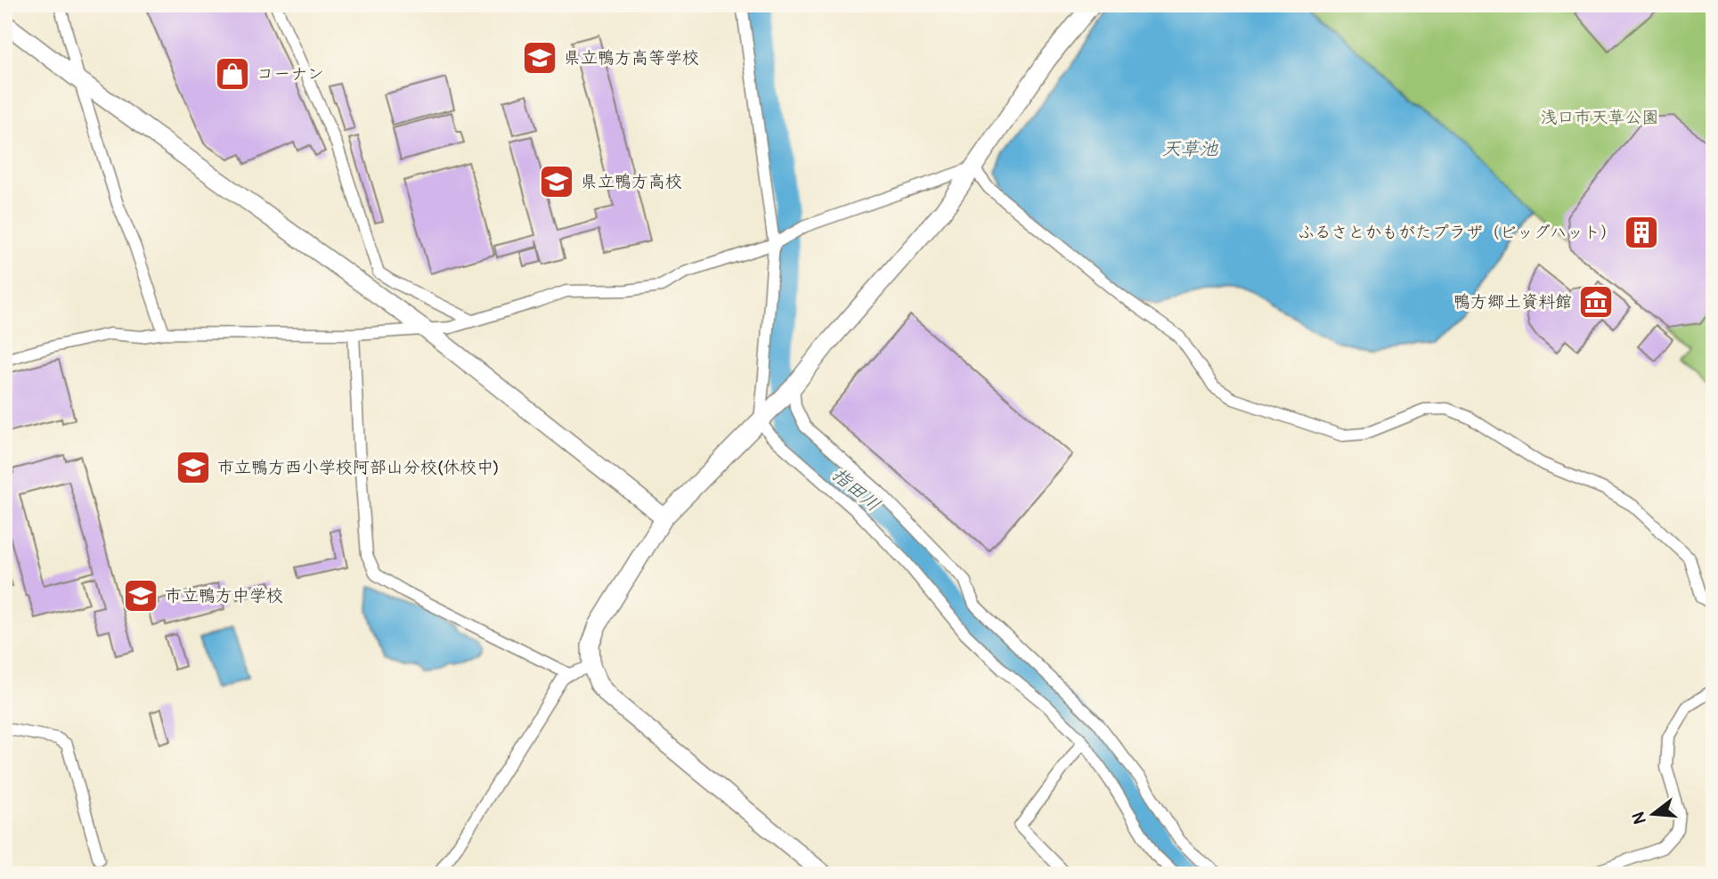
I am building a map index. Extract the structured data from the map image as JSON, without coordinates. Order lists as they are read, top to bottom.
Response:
{
  "water": ["天草池", "指田川"],
  "parks": ["浅口市天草公園"],
  "places": {
    "school or university": [
      "県立鴨方高等学校",
      "県立鴨方高校",
      "市立鴨方西小学校阿部山分校(休校中)",
      "市立鴨方中学校"
    ],
    "shop": ["コーナン"],
    "building": ["ふるさとかもがたプラザ（ビッグハット）"],
    "museum": ["鴨方郷土資料館"]
  },
  "north": "left"
}
